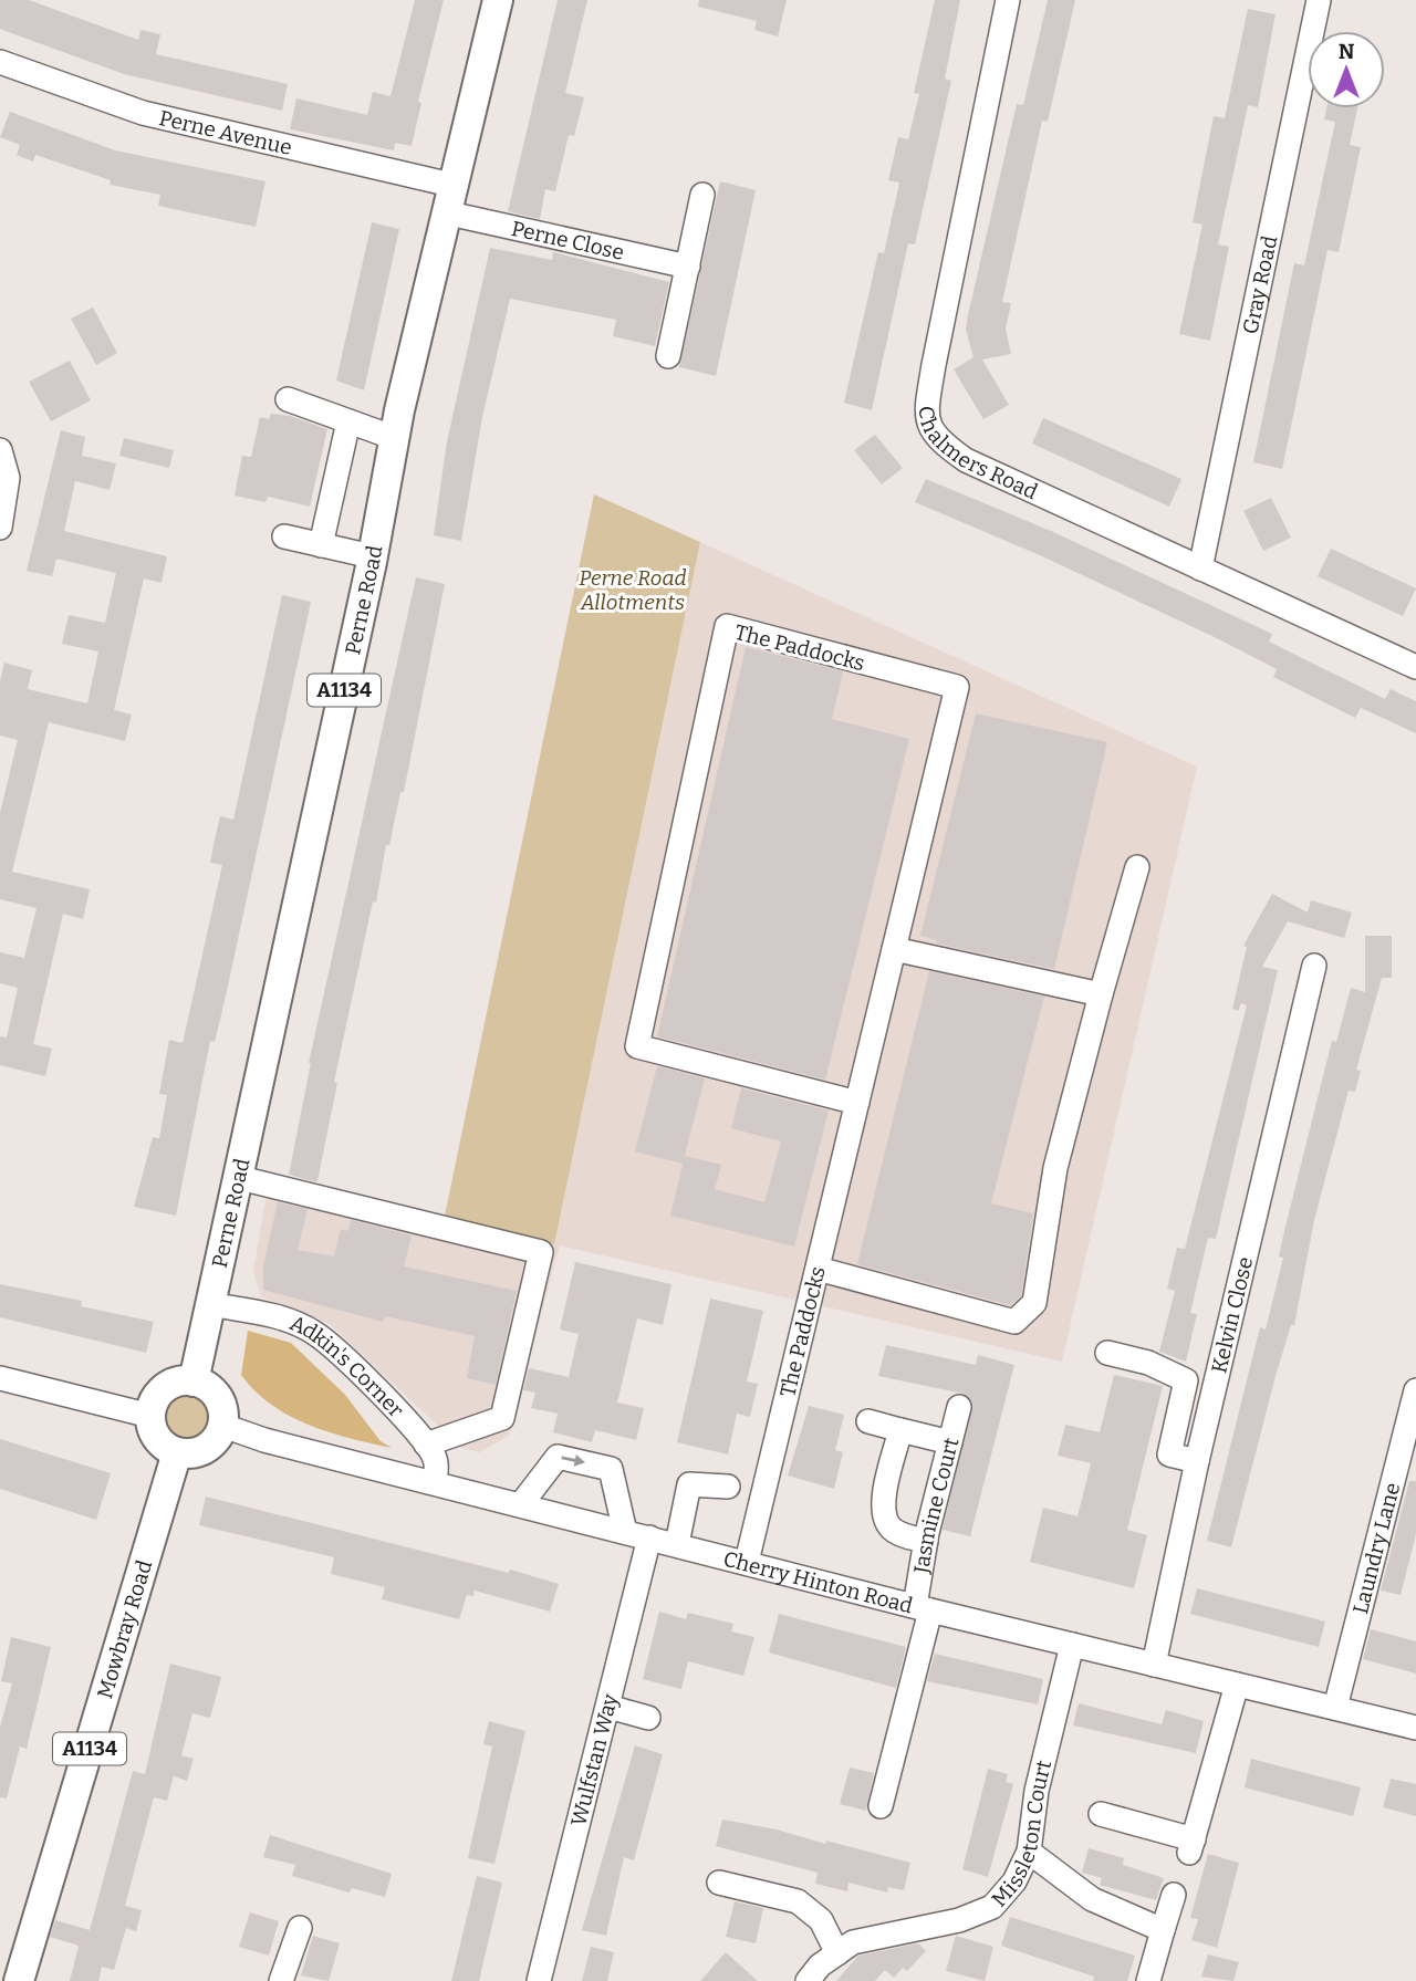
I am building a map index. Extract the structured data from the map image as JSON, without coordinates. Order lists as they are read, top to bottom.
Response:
{
  "streets": {
    "main road": ["Perne Road", "A1134", "Mowbray Road"],
    "street": [
      "Perne Avenue",
      "Perne Close",
      "Gray Road",
      "Chalmers Road",
      "The Paddocks",
      "Kelvin Close",
      "Adkin's Corner",
      "Jasmine Court",
      "Laundry Lane",
      "Cherry Hinton Road",
      "Wulfstan Way",
      "Missleton Court"
    ]
  },
  "crossings": [
    ["Perne Avenue", "Perne Close"],
    ["Perne Avenue", "Perne Road"],
    ["Perne Close", "Perne Road"],
    ["Gray Road", "Chalmers Road"],
    ["Perne Road", "Adkin's Corner"],
    ["Perne Road", "Cherry Hinton Road"],
    ["Perne Road", "Mowbray Road"],
    ["The Paddocks", "Cherry Hinton Road"],
    ["Kelvin Close", "Cherry Hinton Road"],
    ["Adkin's Corner", "Cherry Hinton Road"],
    ["Jasmine Court", "Cherry Hinton Road"],
    ["Laundry Lane", "Cherry Hinton Road"],
    ["Cherry Hinton Road", "Mowbray Road"],
    ["Cherry Hinton Road", "Wulfstan Way"],
    ["Cherry Hinton Road", "Missleton Court"]
  ],
  "parks": ["Perne Road Allotments"],
  "north": "top"
}
